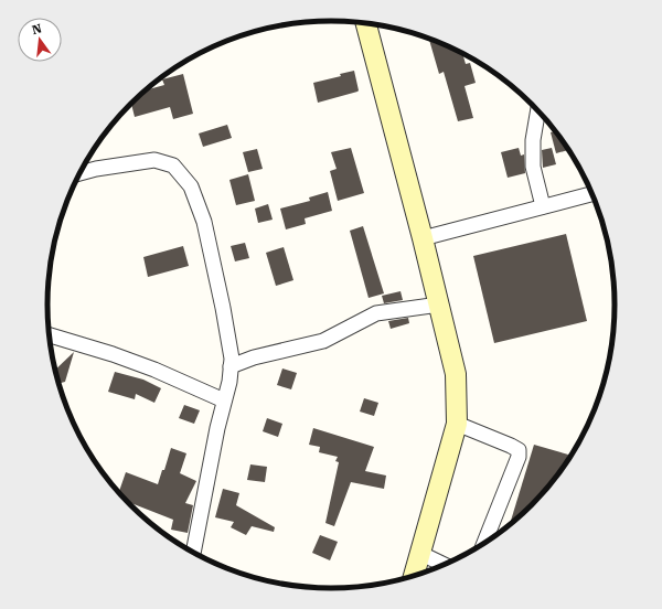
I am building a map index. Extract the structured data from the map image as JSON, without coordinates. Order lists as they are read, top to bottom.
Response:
{
  "north": "top"
}
